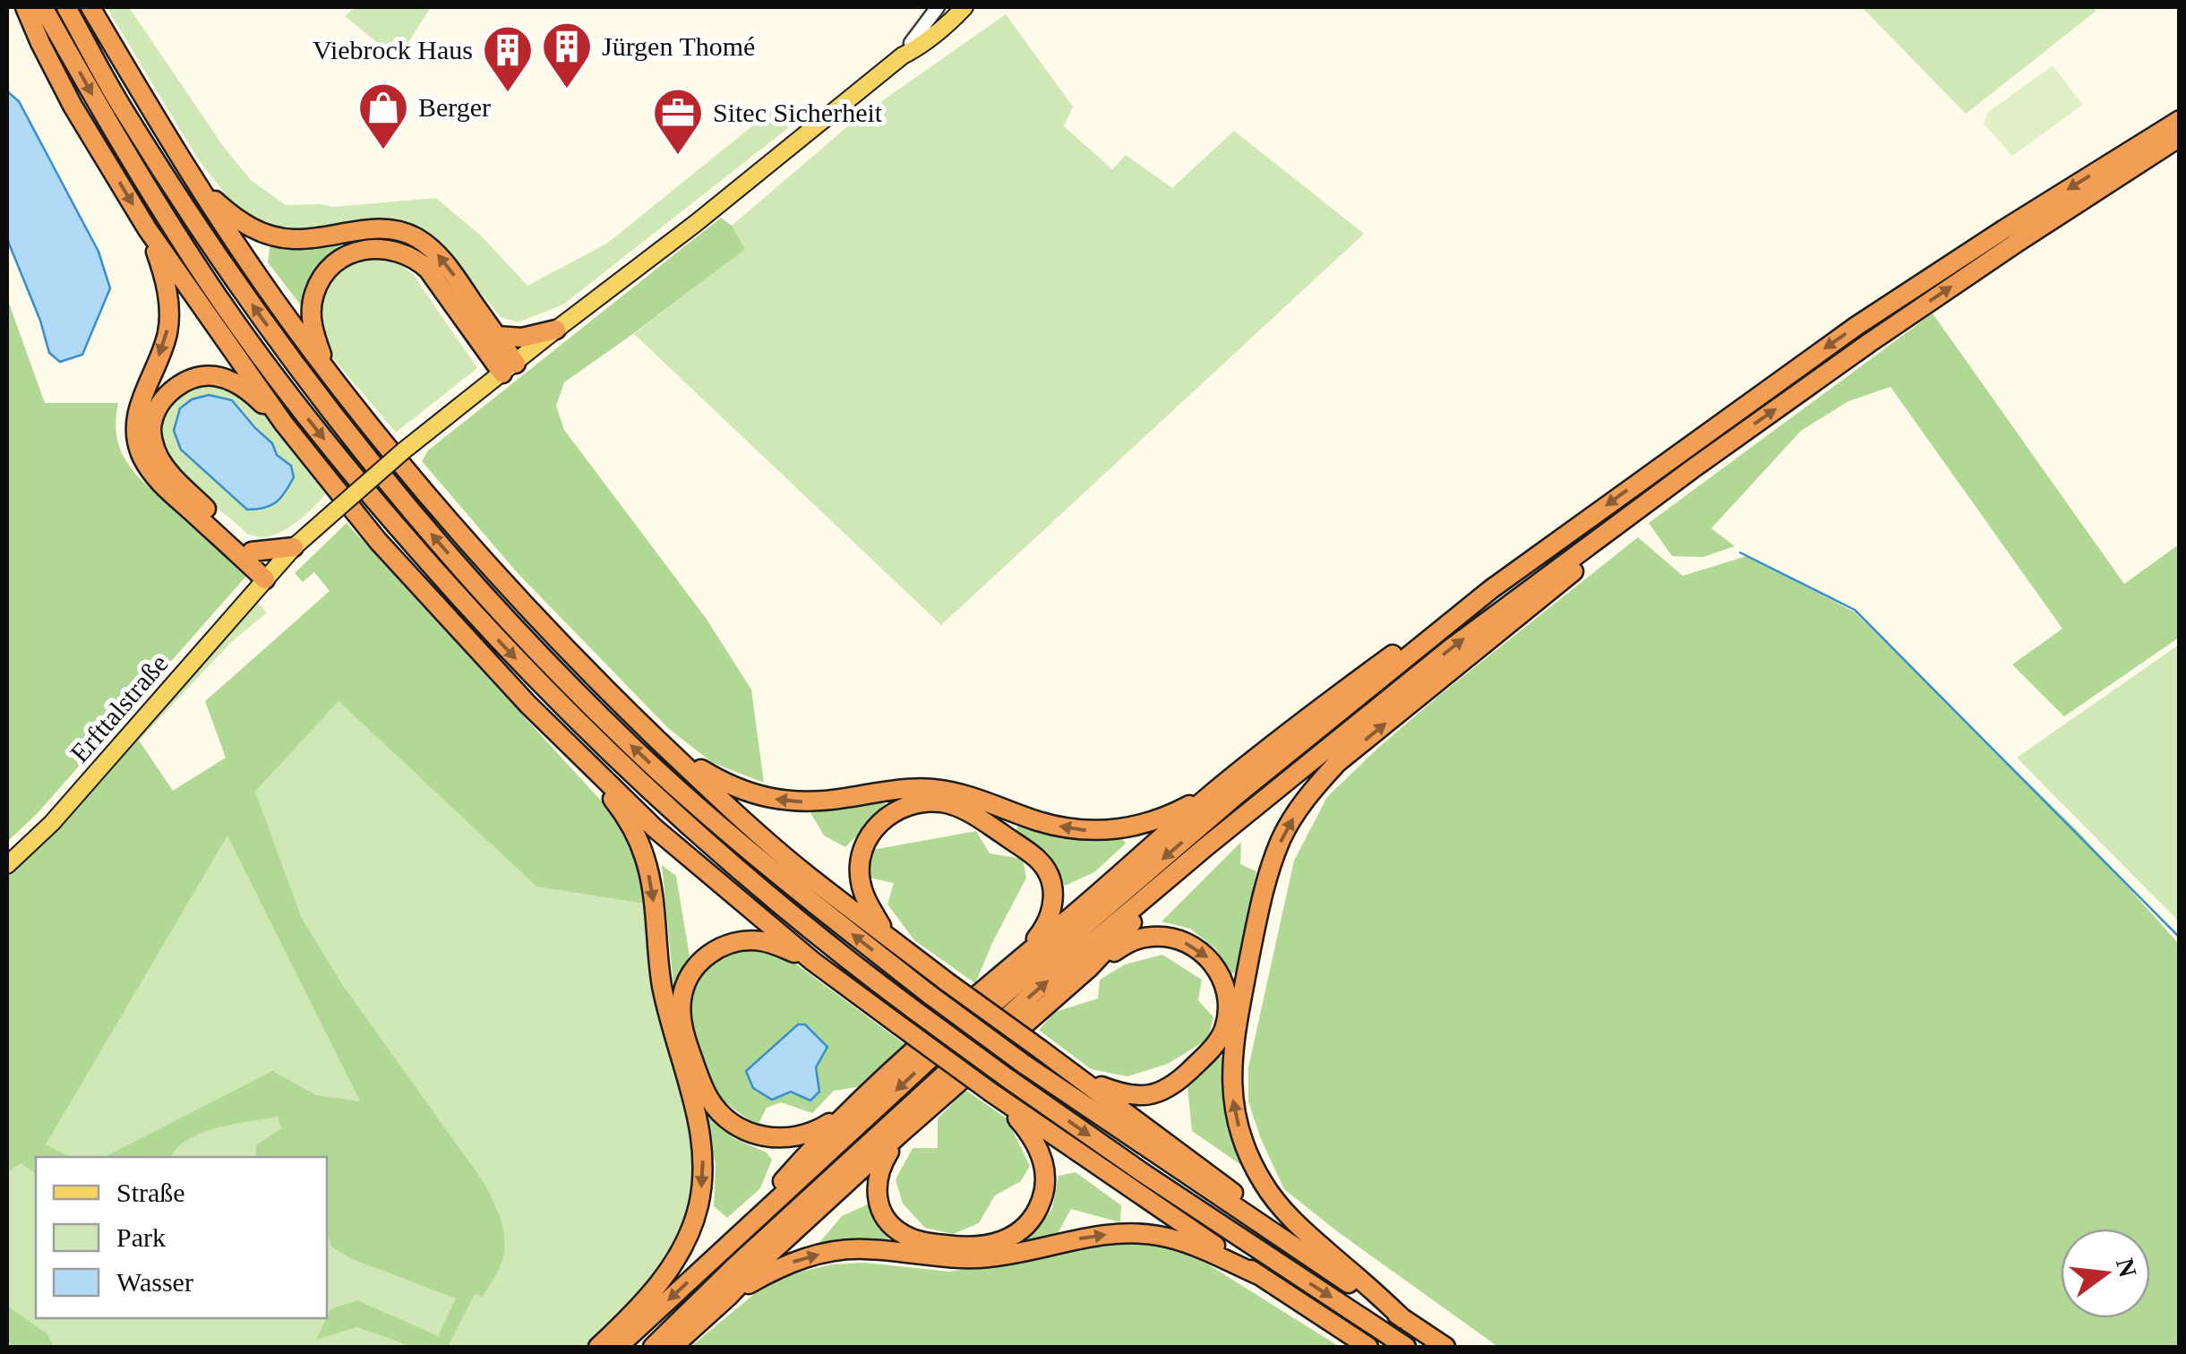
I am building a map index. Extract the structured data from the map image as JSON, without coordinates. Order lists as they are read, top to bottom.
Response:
{
  "streets": {
    "main road": ["Erfttalstraße"]
  },
  "places": {
    "building": ["Jürgen Thomé", "Viebrock Haus"],
    "shop": ["Berger"],
    "office": ["Sitec Sicherheit"]
  },
  "legend": ["Straße", "Park", "Wasser"],
  "north": "right"
}
